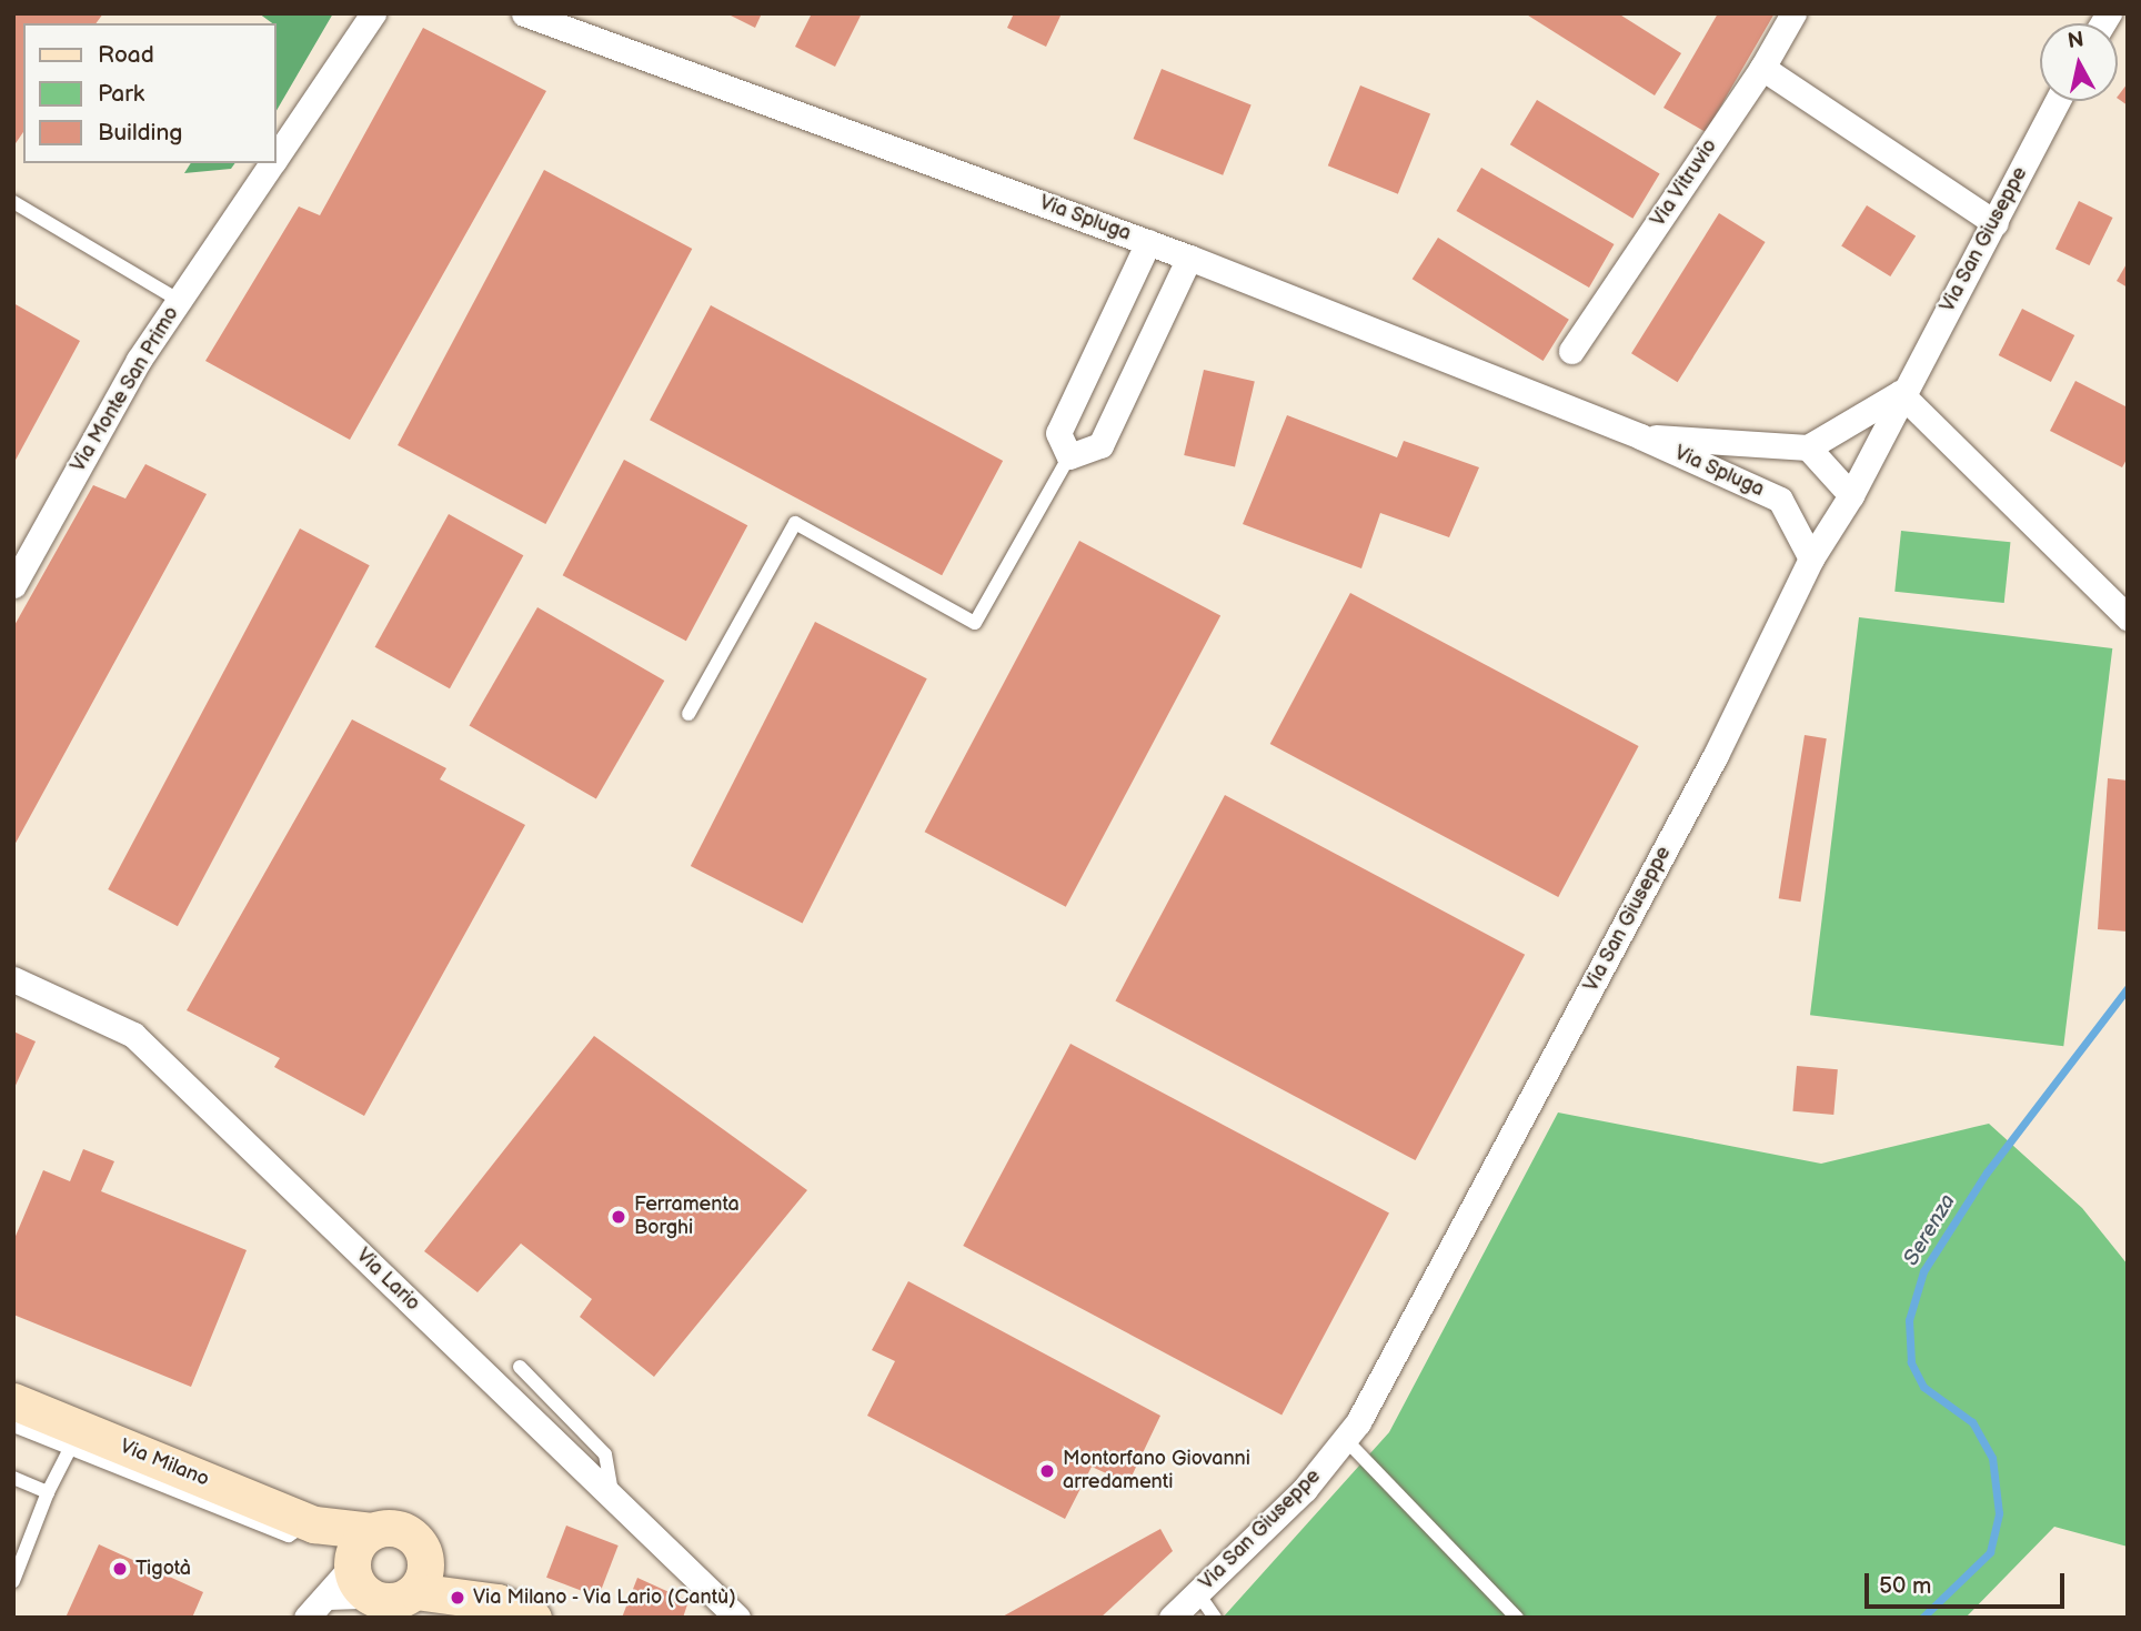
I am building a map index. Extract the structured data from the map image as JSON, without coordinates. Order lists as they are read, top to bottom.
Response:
{
  "streets": {
    "main road": ["Via Milano"],
    "street": [
      "Via Vitruvio",
      "Via Spluga",
      "Via San Giuseppe",
      "Via Monte San Primo",
      "Via Lario"
    ]
  },
  "crossings": [
    ["Via Spluga", "Via San Giuseppe"]
  ],
  "water": ["Serenza"],
  "places": [
    "Ferramenta Borghi",
    "Montorfano Giovanni arredamenti",
    "Tigotà",
    "Via Milano - Via Lario (Cantù)"
  ],
  "legend": ["Road", "Park", "Building"],
  "scale_bar": "50 m",
  "north": "top"
}
